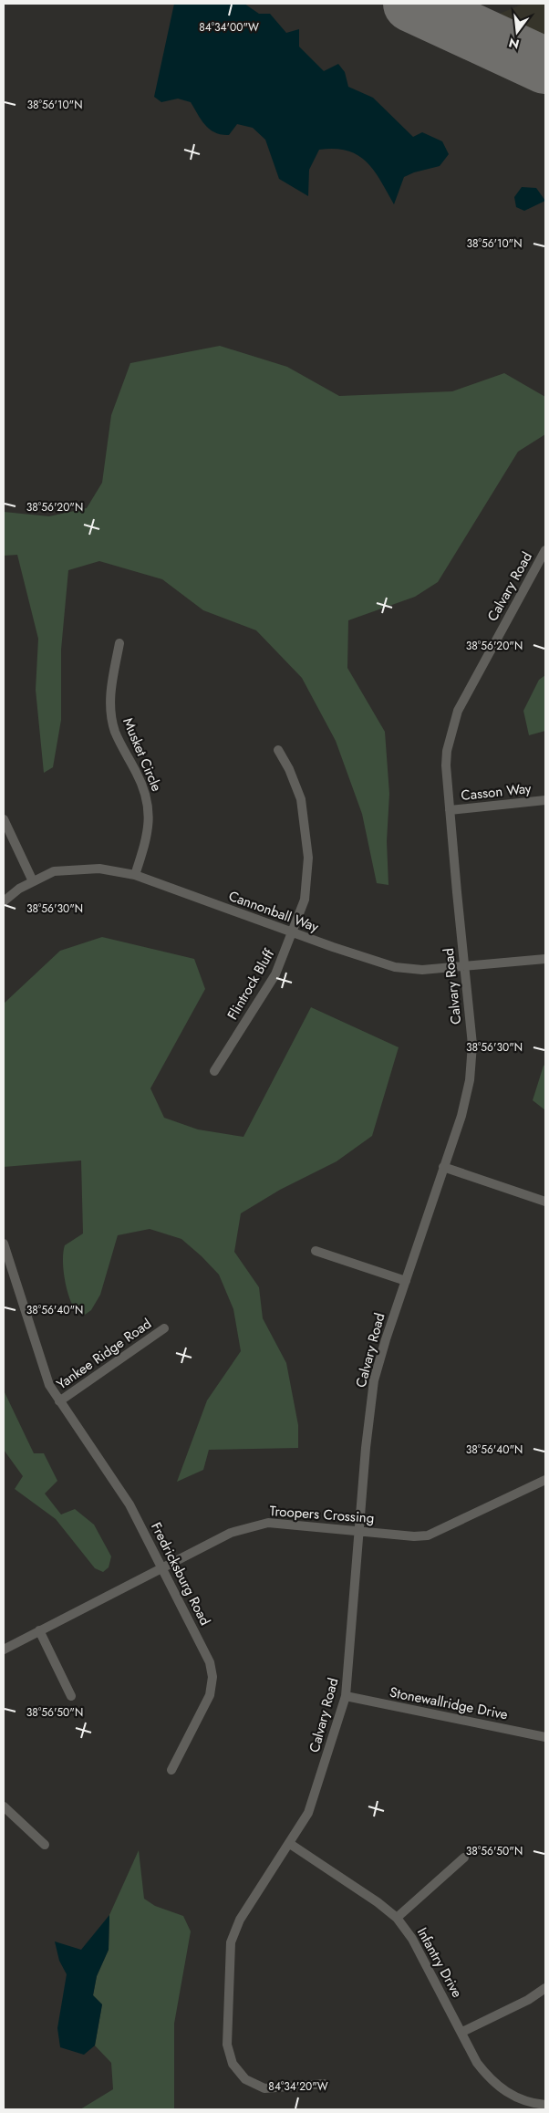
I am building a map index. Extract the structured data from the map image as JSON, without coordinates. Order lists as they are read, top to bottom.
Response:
{
  "streets": {
    "street": [
      "Calvary Road",
      "Musket Circle",
      "Casson Way",
      "Cannonball Way",
      "Flintrock Bluff",
      "Yankee Ridge Road",
      "Troopers Crossing",
      "Fredricksburg Road",
      "Stonewallridge Drive",
      "Infantry Drive"
    ]
  },
  "crossings": [
    ["Calvary Road", "Casson Way"],
    ["Calvary Road", "Cannonball Way"],
    ["Calvary Road", "Troopers Crossing"],
    ["Calvary Road", "Stonewallridge Drive"],
    ["Calvary Road", "Infantry Drive"],
    ["Musket Circle", "Cannonball Way"],
    ["Cannonball Way", "Flintrock Bluff"],
    ["Yankee Ridge Road", "Fredricksburg Road"],
    ["Troopers Crossing", "Fredricksburg Road"]
  ],
  "north": "bottom",
  "coordinates": [
    "84°34'00\"W",
    "38°56'10\"N",
    "38°56'20\"N",
    "38°56'30\"N",
    "38°56'40\"N",
    "38°56'50\"N",
    "84°34'20\"W"
  ]
}
